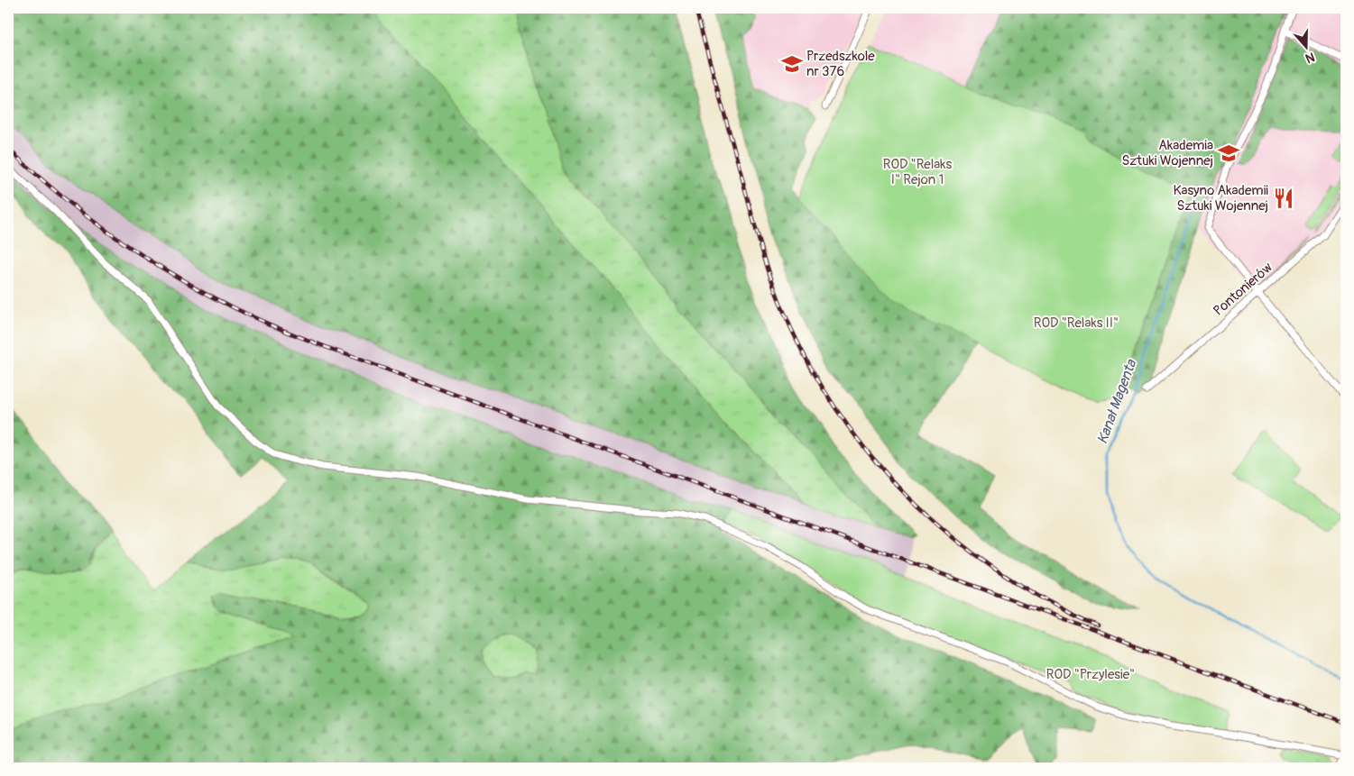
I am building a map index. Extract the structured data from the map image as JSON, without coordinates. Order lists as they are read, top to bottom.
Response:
{
  "streets": {
    "street": ["Pontonierów"]
  },
  "water": ["Kanał Magenta"],
  "parks": ["ROD \"Relaks I\" Rejon 1", "ROD \"Relaks II\"", "ROD \"Przylesie\""],
  "places": {
    "school or university": ["Przedszkole nr 376", "Akademia Sztuki Wojennej"],
    "restaurant": ["Kasyno Akademii Sztuki Wojennej"]
  },
  "north": "bottom"
}
